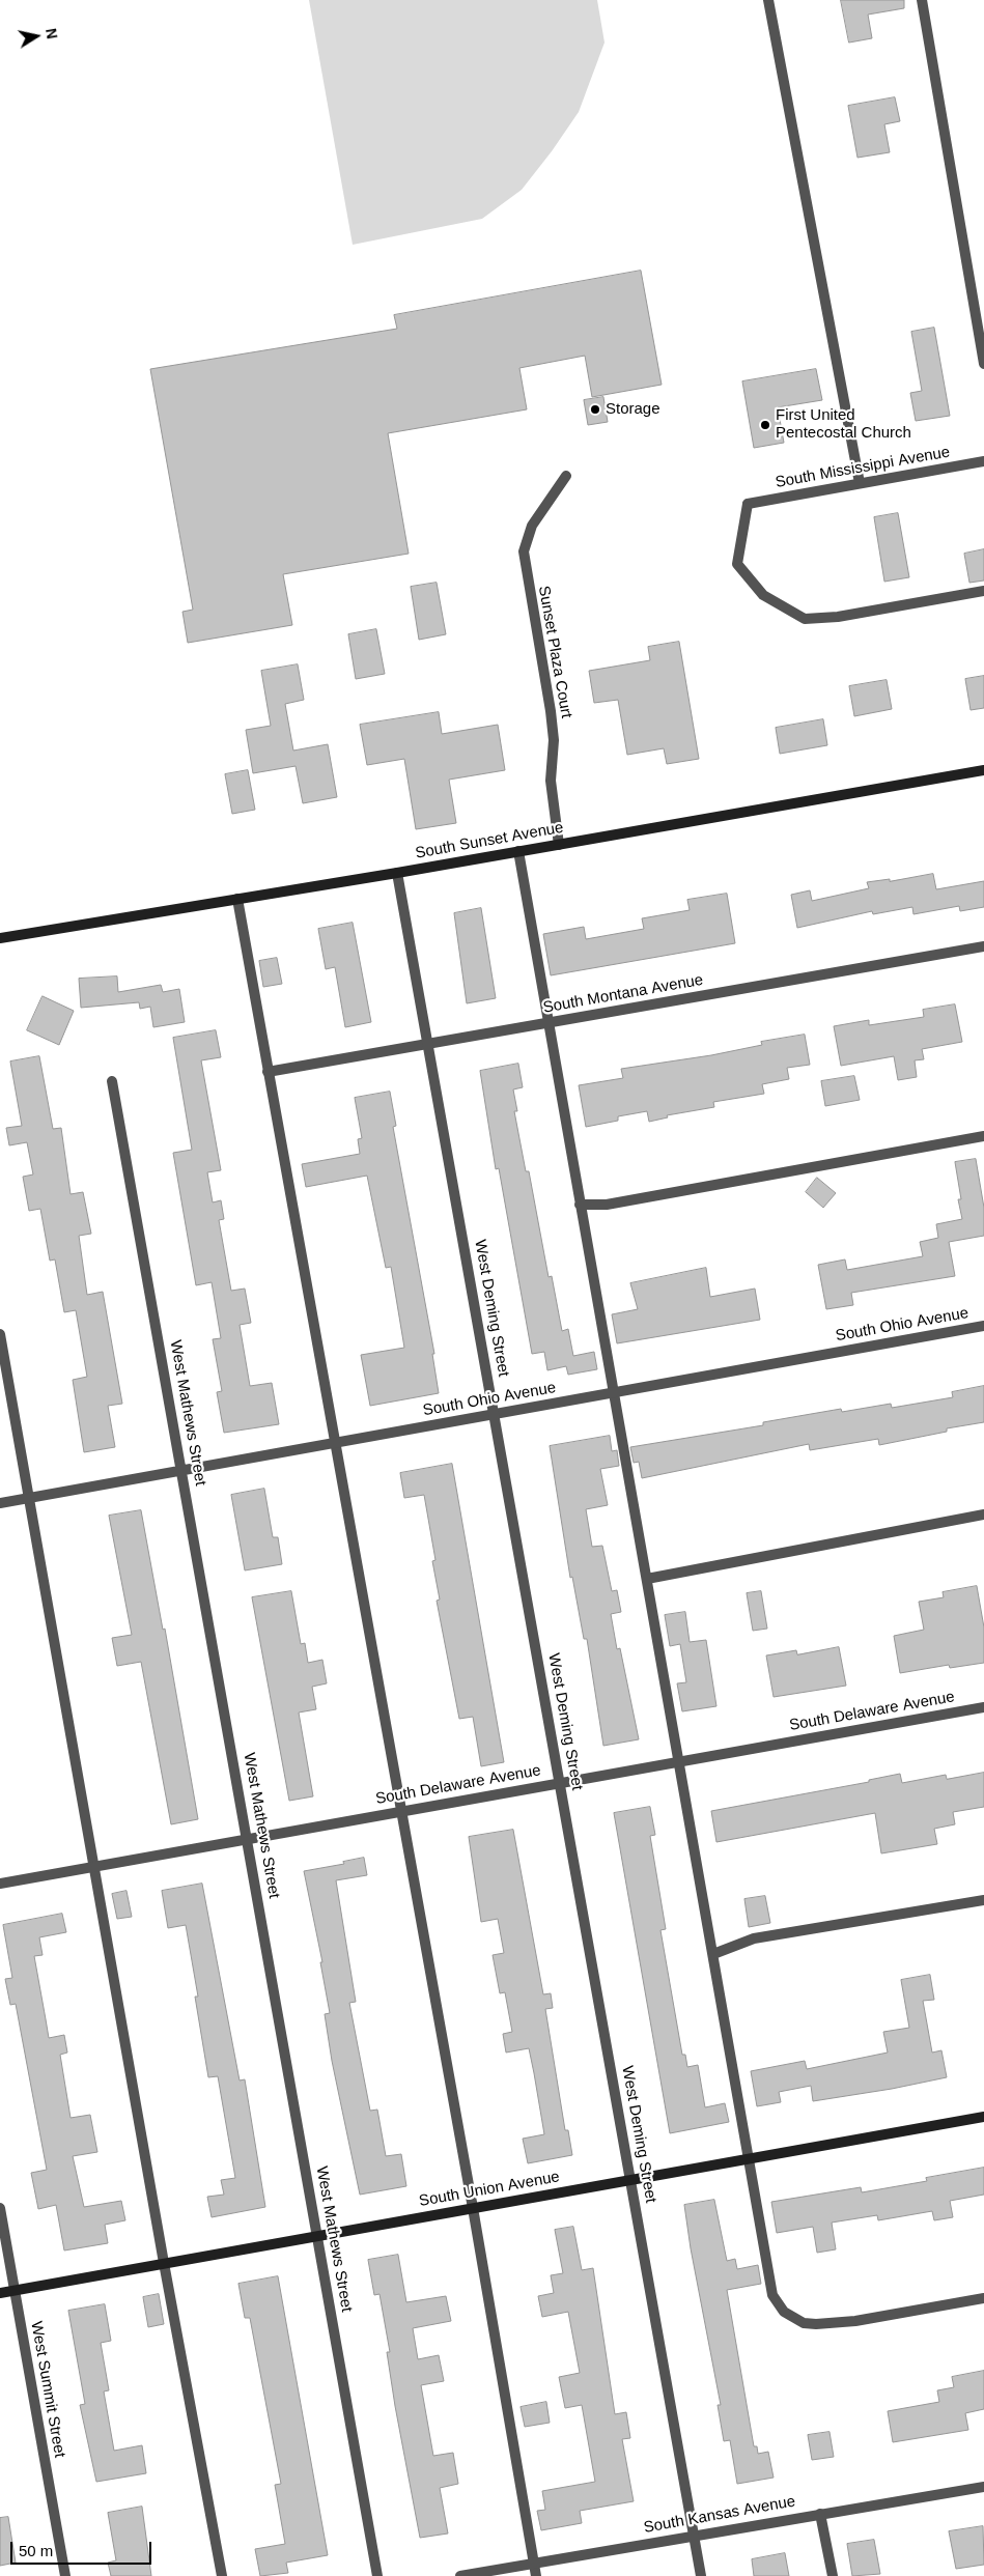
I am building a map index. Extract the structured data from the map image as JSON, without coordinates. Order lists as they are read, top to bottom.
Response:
{
  "streets": {
    "main road": ["South Sunset Avenue", "South Union Avenue"],
    "street": [
      "South Mississippi Avenue",
      "Sunset Plaza Court",
      "South Montana Avenue",
      "West Deming Street",
      "South Ohio Avenue",
      "West Mathews Street",
      "South Delaware Avenue",
      "West Summit Street",
      "South Kansas Avenue"
    ]
  },
  "crossings": [
    ["Sunset Plaza Court", "South Sunset Avenue"],
    ["South Sunset Avenue", "West Deming Street"],
    ["South Montana Avenue", "West Deming Street"],
    ["West Deming Street", "South Ohio Avenue"],
    ["West Deming Street", "South Delaware Avenue"],
    ["West Deming Street", "South Union Avenue"],
    ["West Deming Street", "South Kansas Avenue"],
    ["South Ohio Avenue", "West Mathews Street"],
    ["West Mathews Street", "South Delaware Avenue"],
    ["West Mathews Street", "South Union Avenue"],
    ["South Union Avenue", "West Summit Street"]
  ],
  "places": ["Storage", "First United Pentecostal Church"],
  "scale_bar": "50 m",
  "north": "right"
}
